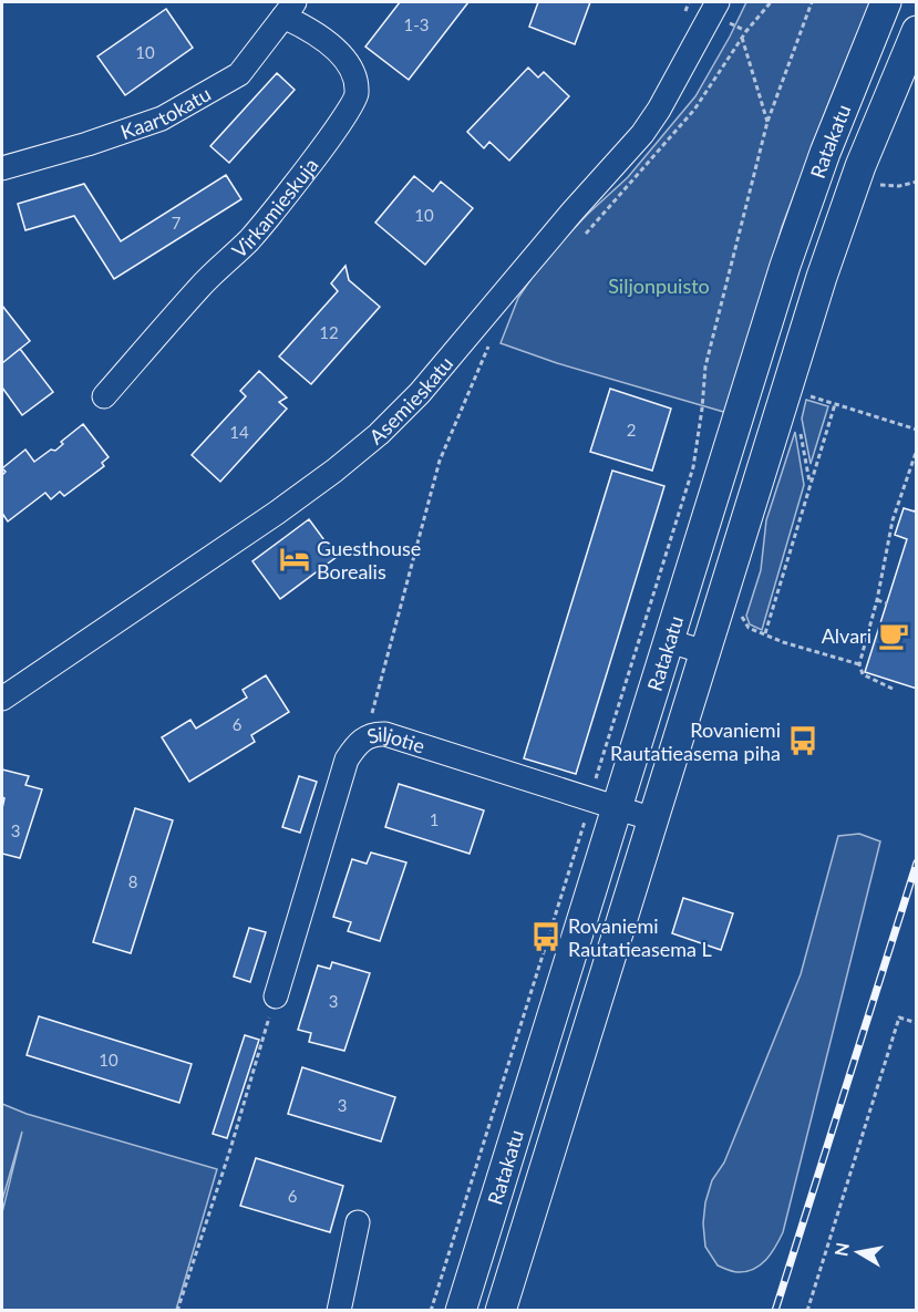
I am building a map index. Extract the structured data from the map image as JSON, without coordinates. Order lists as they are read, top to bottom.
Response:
{
  "streets": {
    "main road": ["Ratakatu"],
    "street": [
      "Kaartokatu",
      "Virkamieskuja",
      "Asemieskatu",
      "Siljotie"
    ]
  },
  "crossings": [
    ["Kaartokatu", "Virkamieskuja"],
    ["Ratakatu", "Siljotie"]
  ],
  "parks": ["Siljonpuisto"],
  "places": {
    "hotel": ["Guesthouse Borealis"],
    "cafe": ["Alvari"],
    "bus stop": ["Rovaniemi Rautatieasema piha", "Rovaniemi Rautatieasema L"]
  },
  "house_numbers": [
    "1-3",
    "10",
    "10",
    "7",
    "12",
    "2",
    "14",
    "6",
    "1",
    "3",
    "8",
    "3",
    "10",
    "3",
    "6"
  ],
  "north": "left"
}
